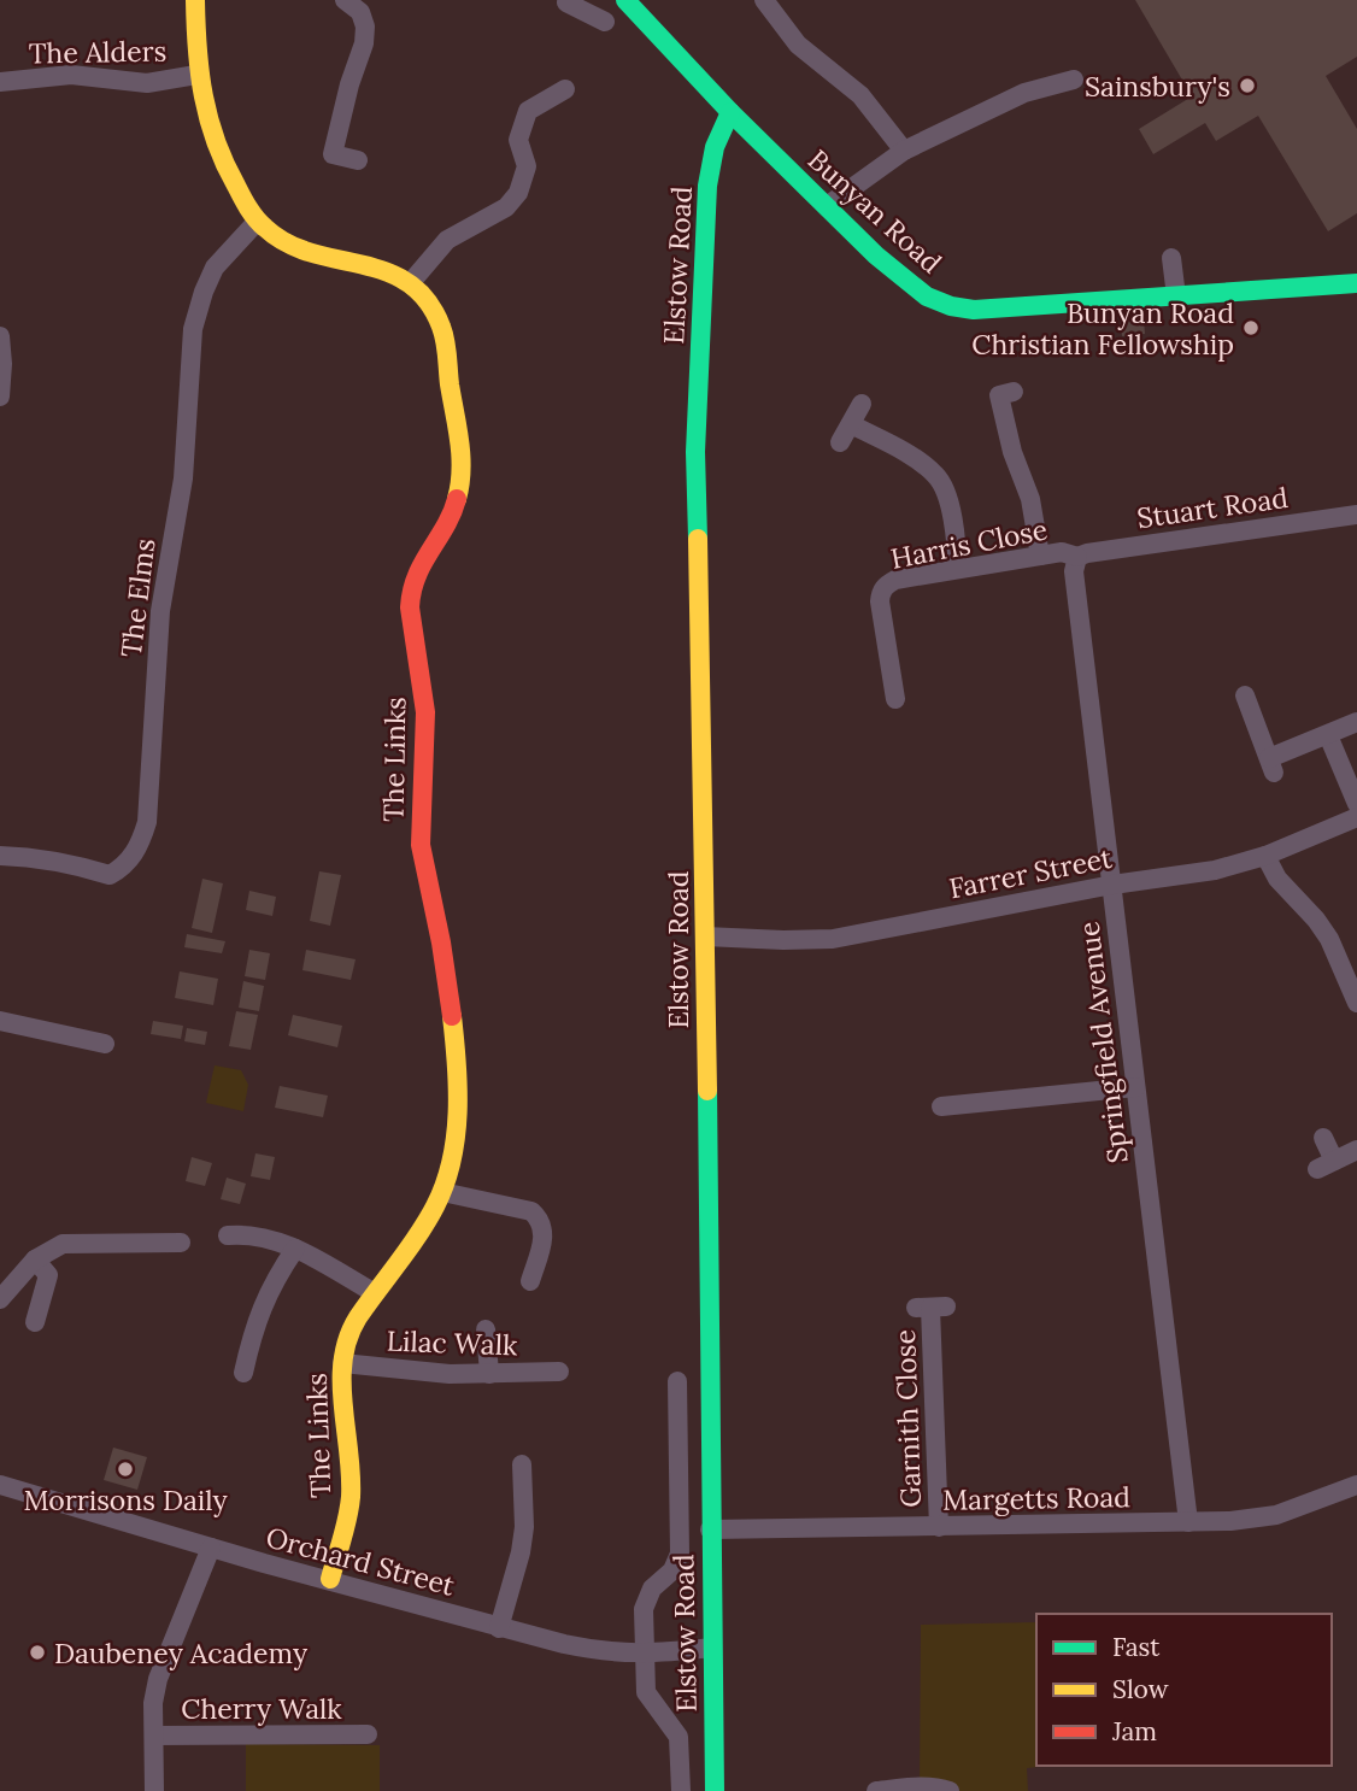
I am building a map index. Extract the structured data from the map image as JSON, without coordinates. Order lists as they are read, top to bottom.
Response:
{
  "streets": {
    "street": [
      "The Alders",
      "Bunyan Road",
      "Elstow Road",
      "Stuart Road",
      "Harris Close",
      "The Elms",
      "The Links",
      "Farrer Street",
      "Springfield Avenue",
      "Lilac Walk",
      "Garnith Close",
      "Margetts Road",
      "Orchard Street",
      "Cherry Walk"
    ]
  },
  "crossings": [
    ["Bunyan Road", "Elstow Road"],
    ["Elstow Road", "Farrer Street"],
    ["Elstow Road", "Margetts Road"],
    ["Elstow Road", "Orchard Street"],
    ["Stuart Road", "Harris Close"],
    ["Stuart Road", "Springfield Avenue"],
    ["Harris Close", "Springfield Avenue"],
    ["The Links", "Lilac Walk"],
    ["The Links", "Orchard Street"],
    ["Farrer Street", "Springfield Avenue"],
    ["Springfield Avenue", "Margetts Road"],
    ["Garnith Close", "Margetts Road"]
  ],
  "places": [
    "Sainsbury's",
    "Bunyan Road Christian Fellowship",
    "Morrisons Daily",
    "Daubeney Academy"
  ],
  "legend": ["Fast", "Slow", "Jam"]
}
